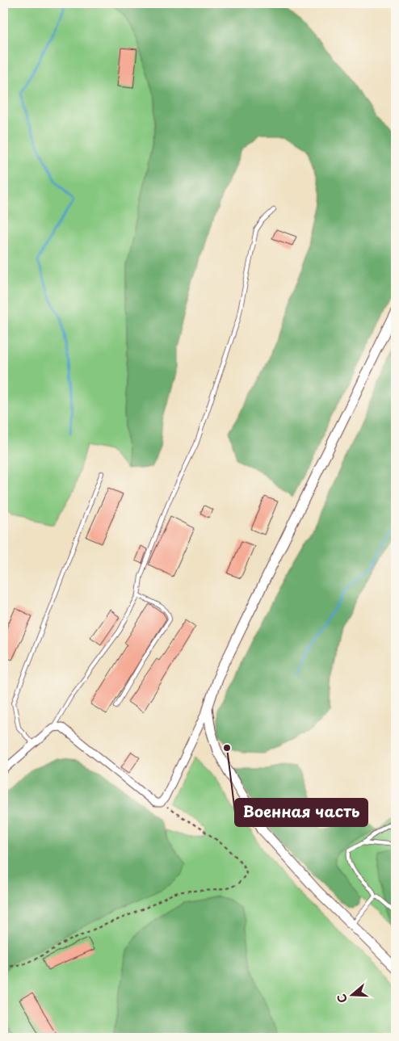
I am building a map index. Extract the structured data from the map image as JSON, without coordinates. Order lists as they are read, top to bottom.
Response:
{
  "places": ["Военная часть"],
  "north": "left"
}
